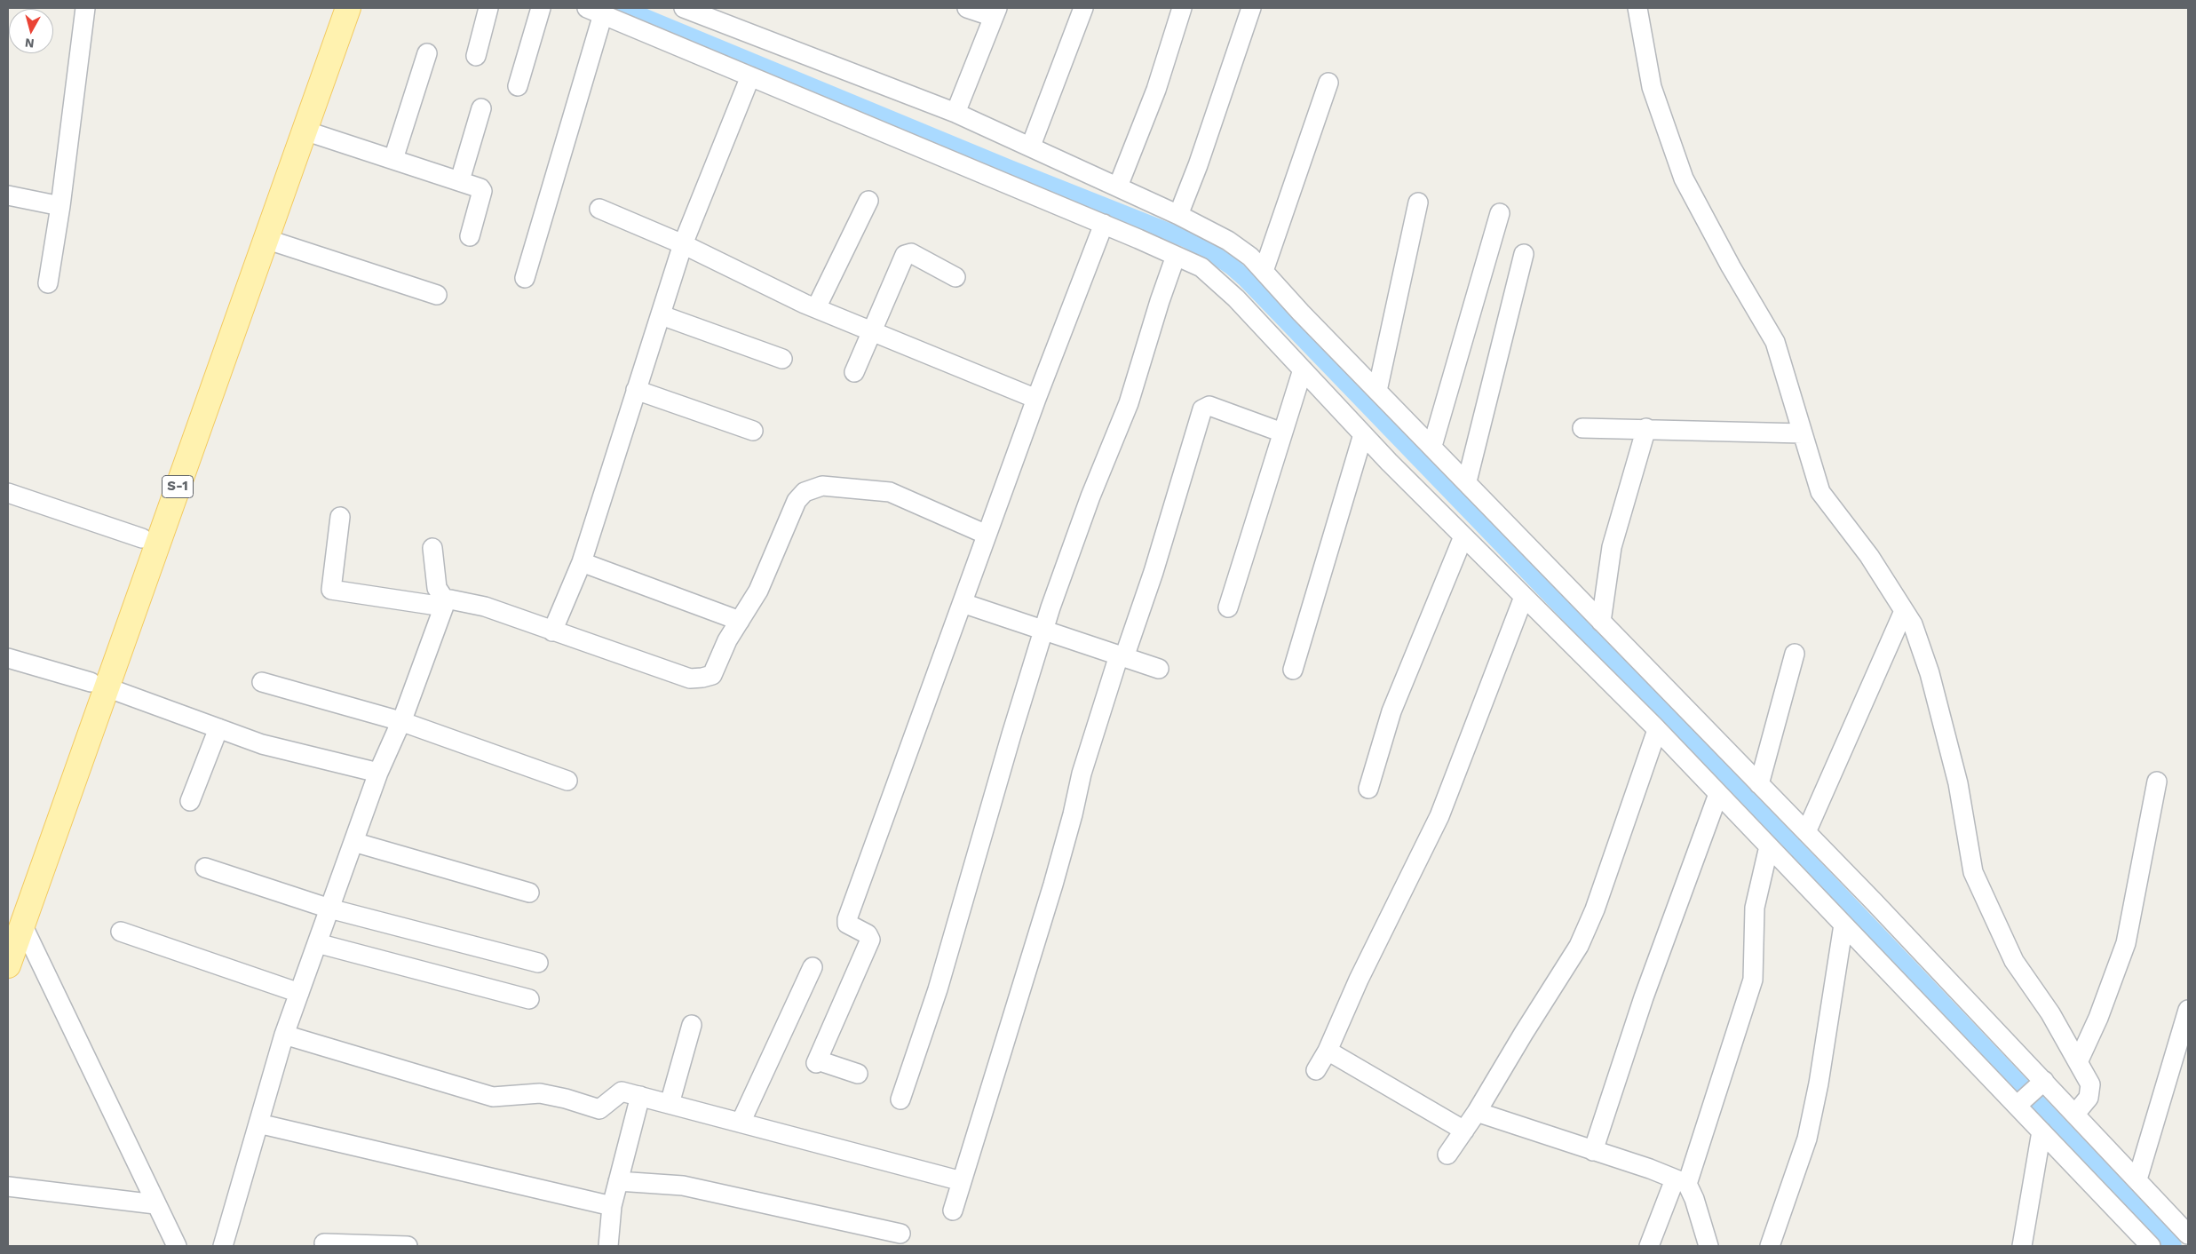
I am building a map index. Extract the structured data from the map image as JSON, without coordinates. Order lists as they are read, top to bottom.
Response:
{
  "streets": {
    "main road": ["S-1"]
  },
  "north": "bottom"
}
